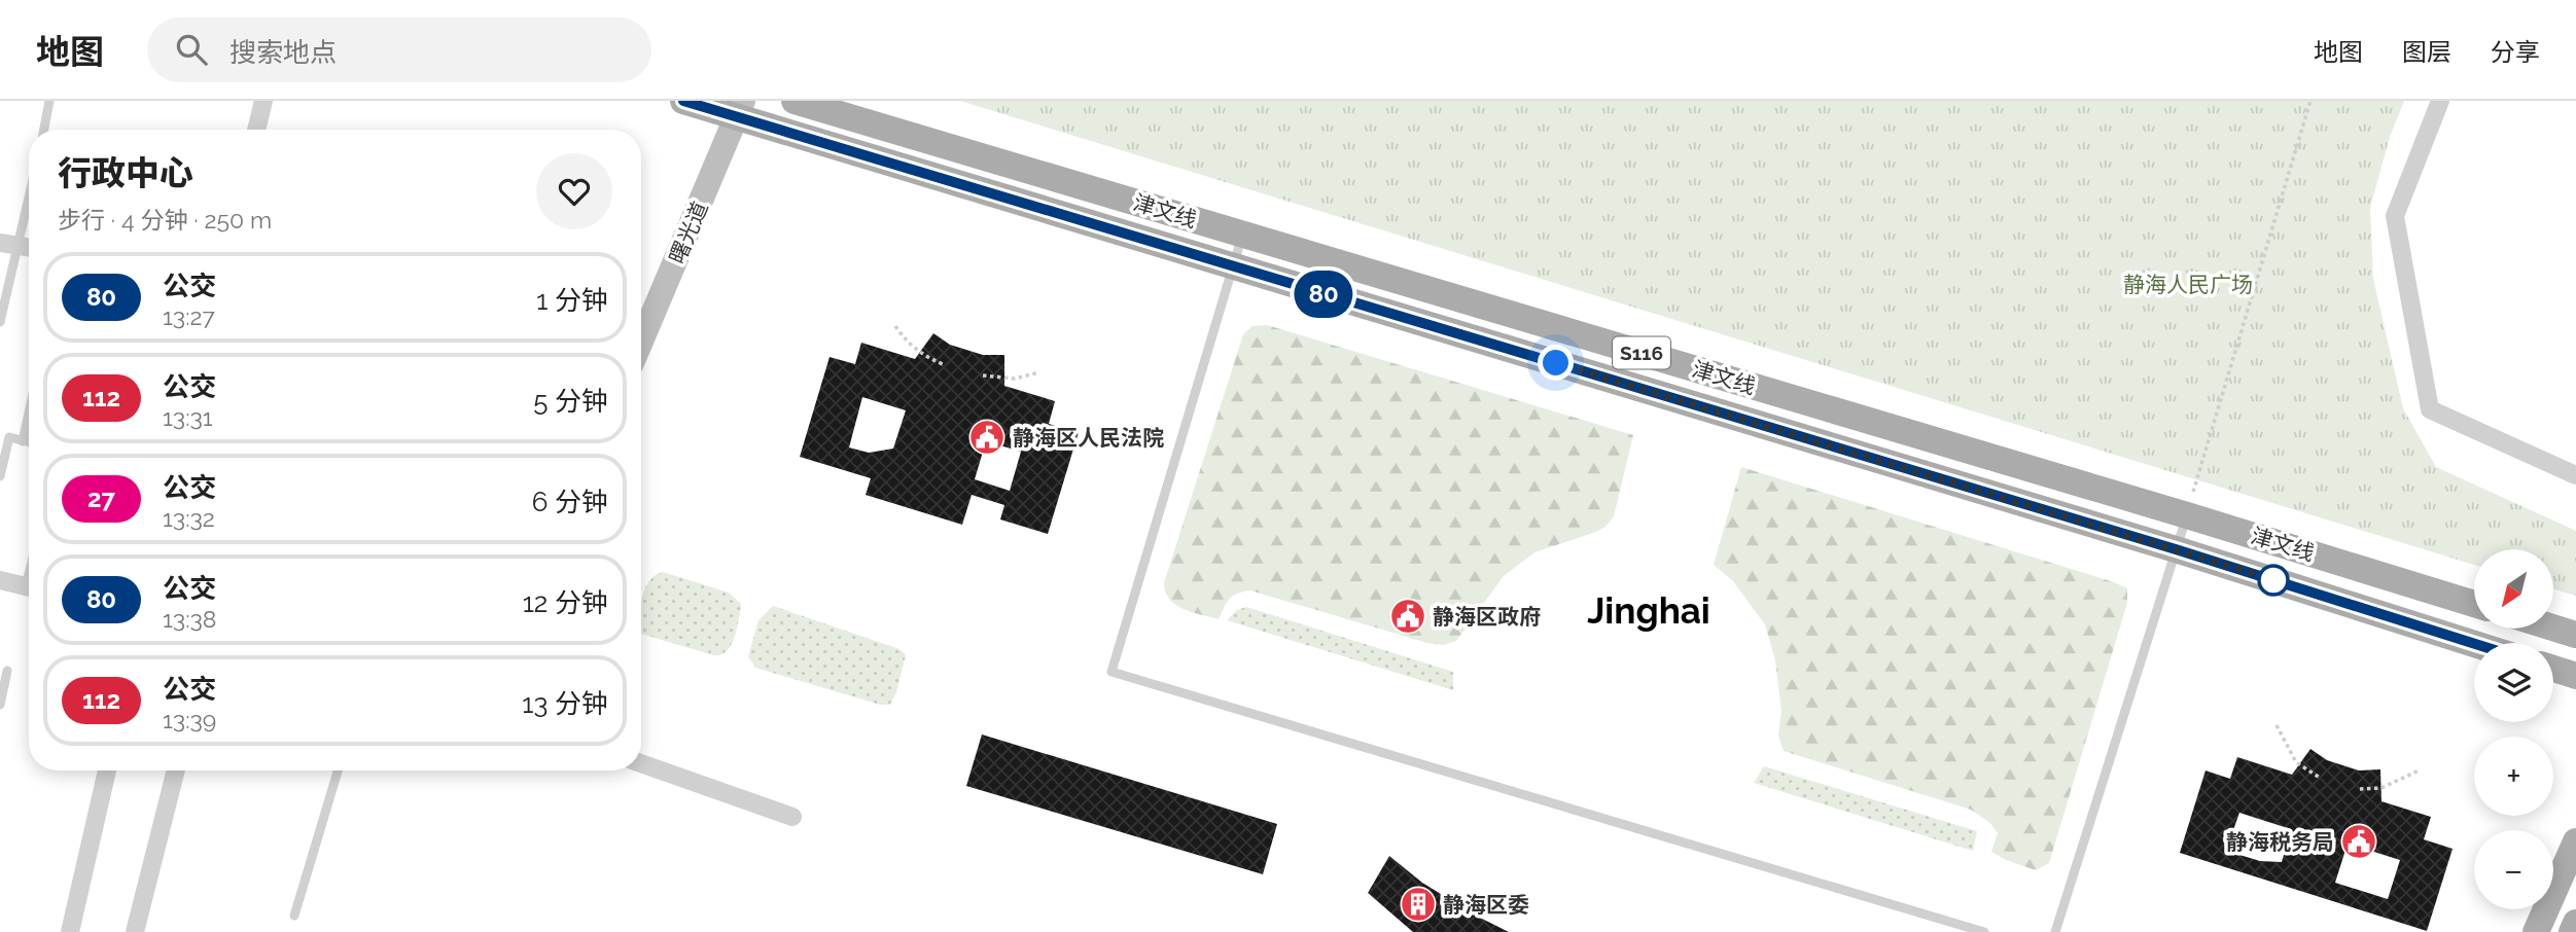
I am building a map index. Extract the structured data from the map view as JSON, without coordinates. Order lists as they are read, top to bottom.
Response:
{
  "streets": {
    "main road": ["津文线", "S116"],
    "street": ["曙光道"]
  },
  "crossings": [
    ["津文线", "曙光道"]
  ],
  "districts": ["Jinghai"],
  "parks": ["静海人民广场"],
  "places": {
    "public building": ["静海区人民法院", "静海区政府", "静海税务局"],
    "building": ["静海区委"]
  },
  "lines": ["bus line 80"],
  "north": "bottom left",
  "page": {
    "header": "地图",
    "search": "搜索地点",
    "nav": ["地图", "图层", "分享"],
    "on_map": "80",
    "heading": ["行政中心", "步行 · 4 分钟 · 250 m"],
    "list": [
      {
        "mark": "80",
        "name": "公交",
        "note": "13:27",
        "value": "1 分钟"
      },
      {
        "mark": "112",
        "name": "公交",
        "note": "13:31",
        "value": "5 分钟"
      },
      {
        "mark": "27",
        "name": "公交",
        "note": "13:32",
        "value": "6 分钟"
      },
      {
        "mark": "80",
        "name": "公交",
        "note": "13:38",
        "value": "12 分钟"
      },
      {
        "mark": "112",
        "name": "公交",
        "note": "13:39",
        "value": "13 分钟"
      }
    ],
    "map_buttons": ["+", "−"]
  }
}
